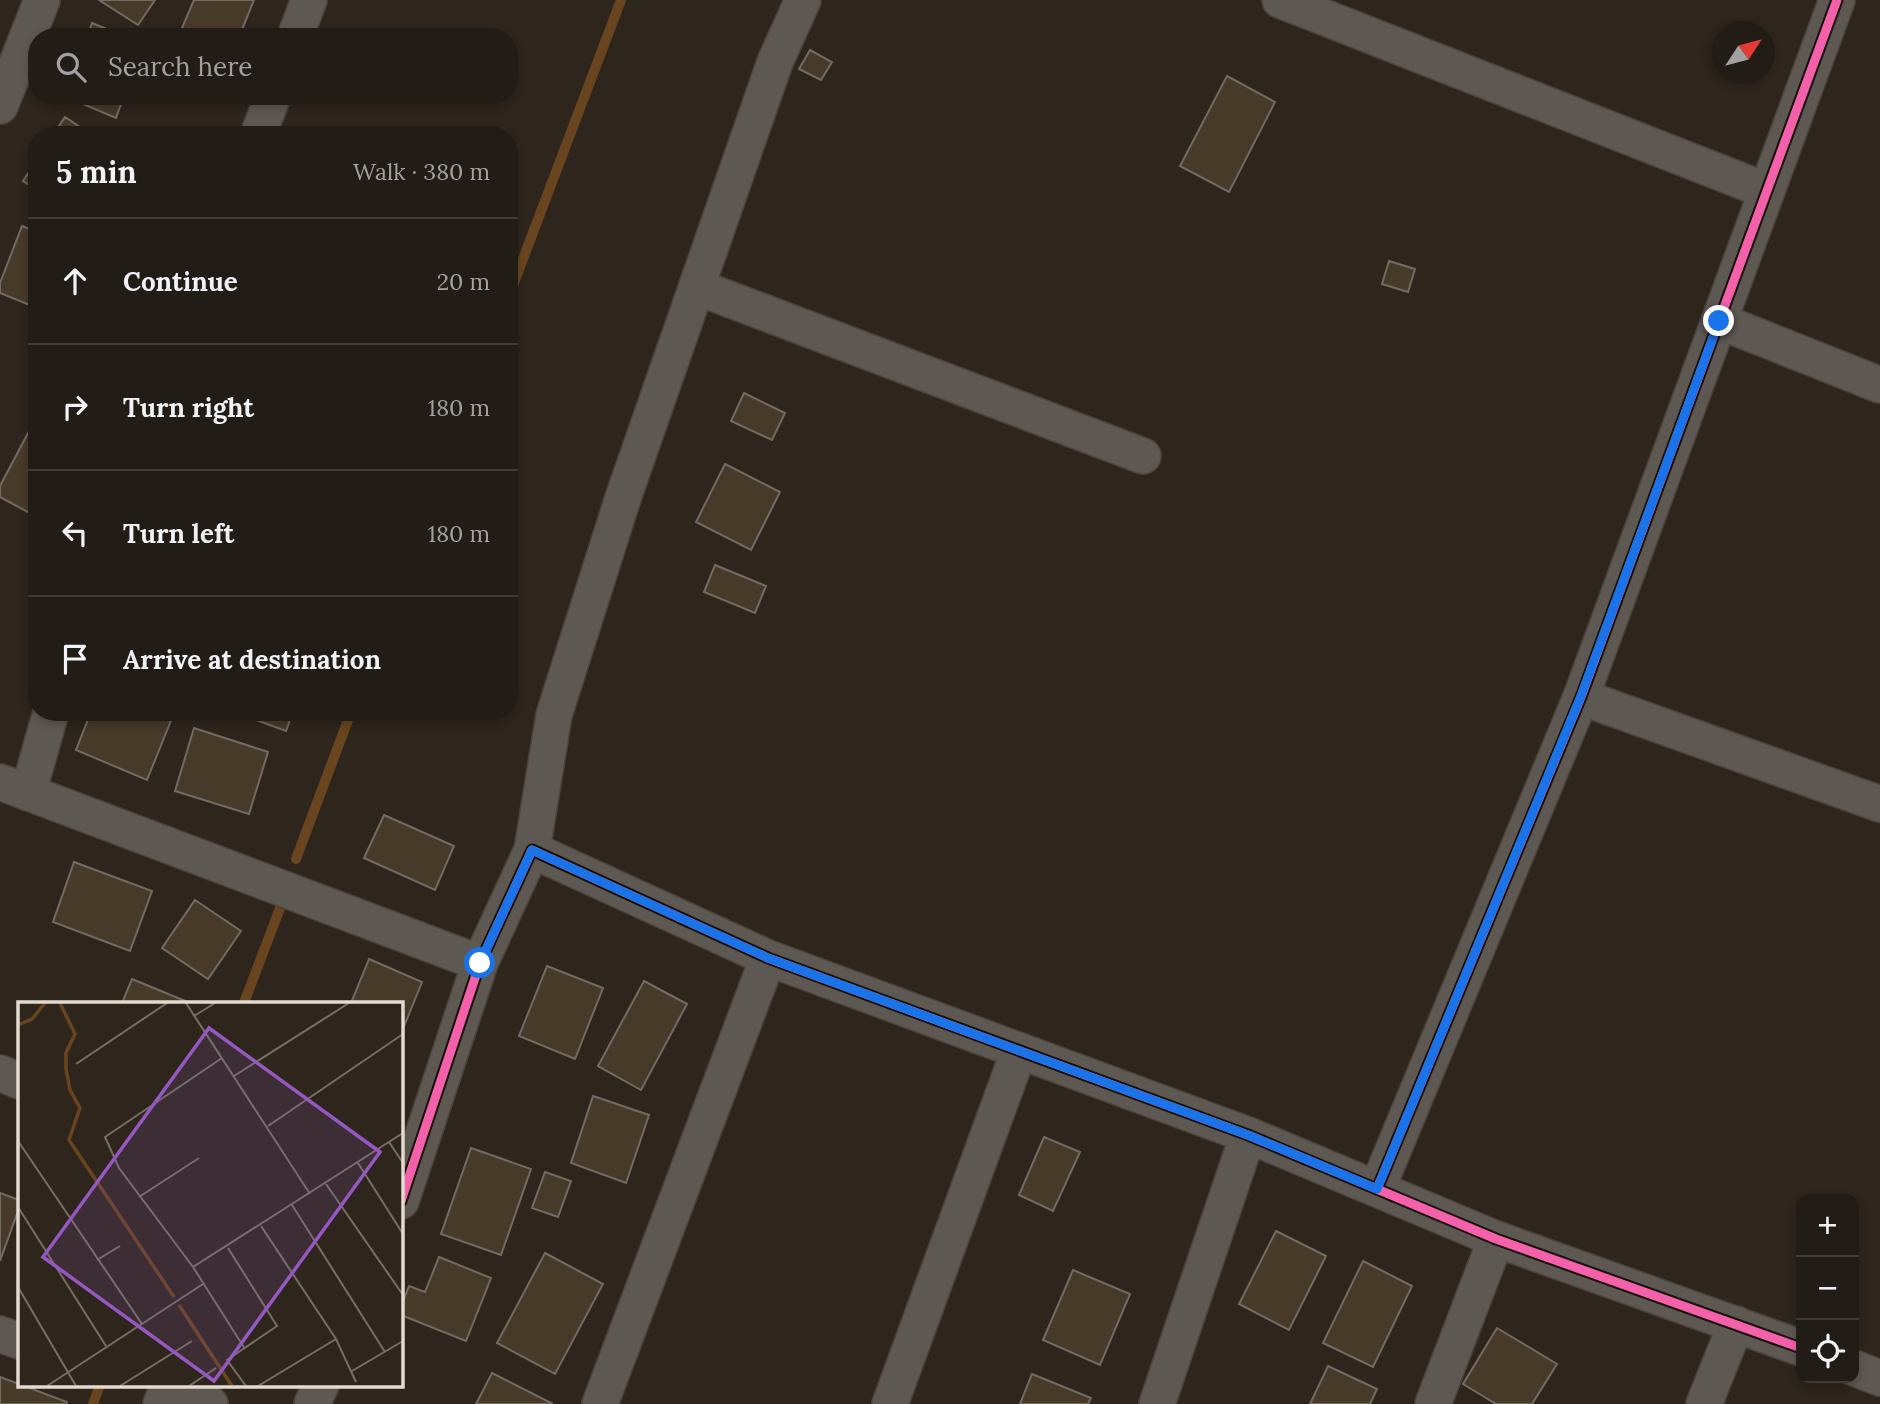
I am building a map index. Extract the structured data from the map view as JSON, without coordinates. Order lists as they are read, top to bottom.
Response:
{
  "north": "top right",
  "page": {
    "search": "Search here",
    "heading": ["5 min", "Walk · 380 m"],
    "list": [
      ["Continue", "20 m"],
      ["Turn right", "180 m"],
      ["Turn left", "180 m"],
      "Arrive at destination"
    ],
    "map_buttons": ["+", "−"]
  }
}
